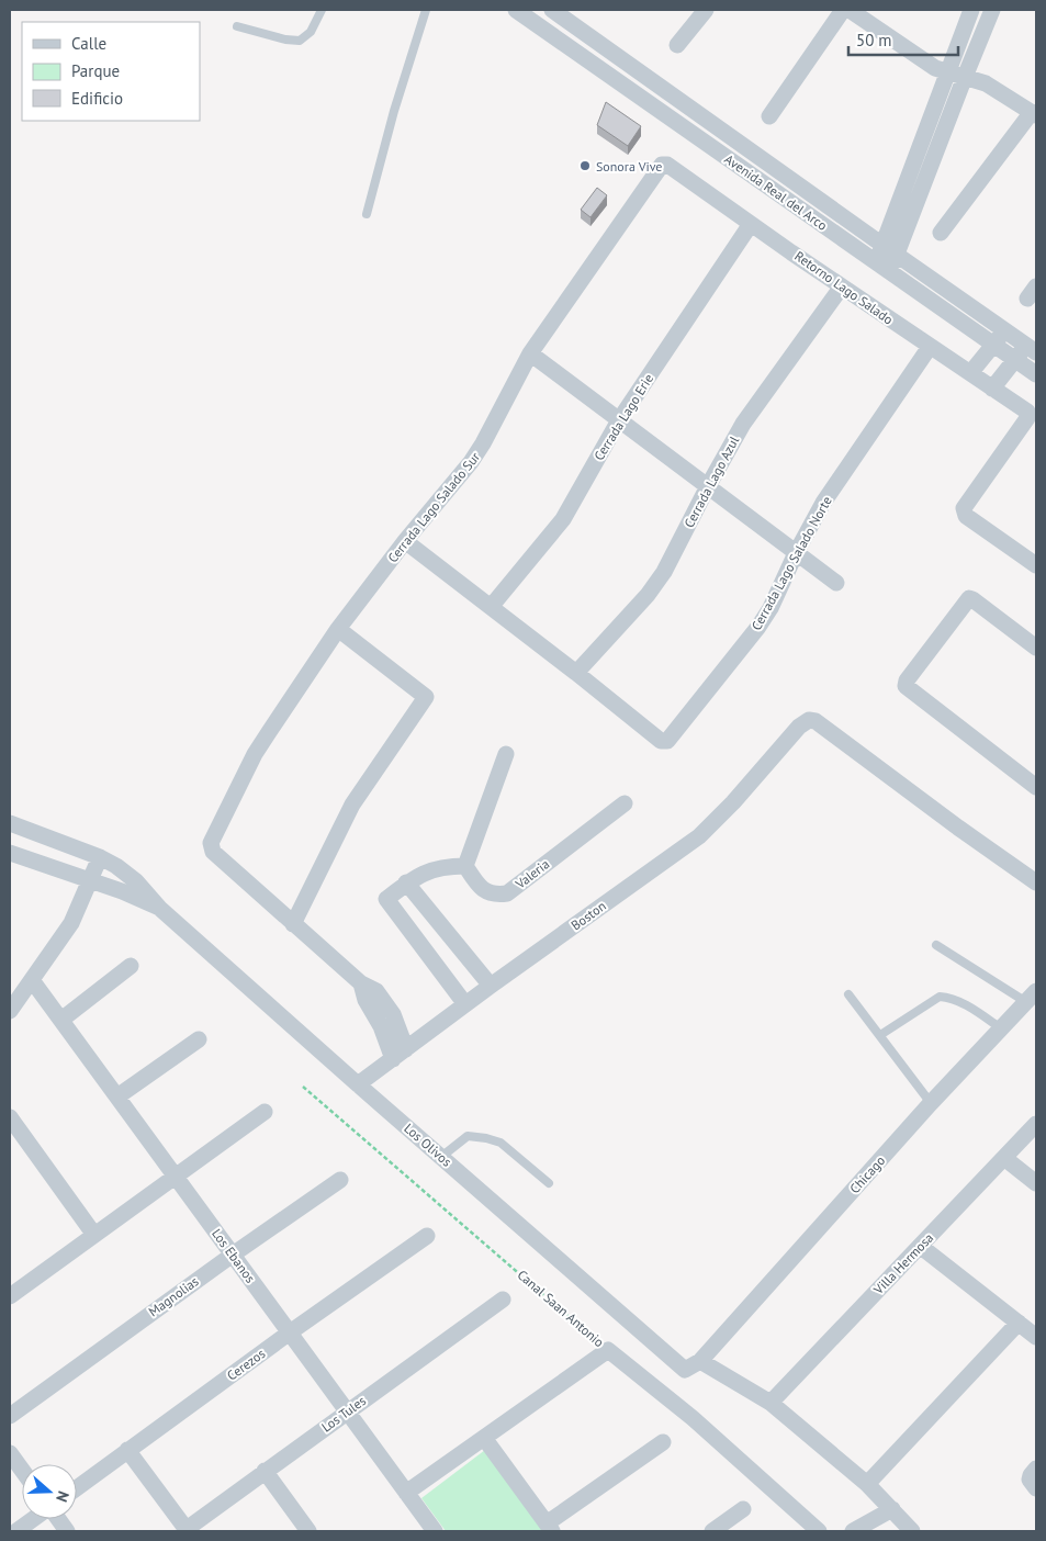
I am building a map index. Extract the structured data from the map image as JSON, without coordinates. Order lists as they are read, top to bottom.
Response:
{
  "streets": {
    "street": [
      "Avenida Real del Arco",
      "Retorno Lago Salado",
      "Cerrada Lago Erie",
      "Cerrada Lago Azul",
      "Cerrada Lago Salado Sur",
      "Cerrada Lago Salado Norte",
      "Valeria",
      "Boston",
      "Los Olivos",
      "Chicago",
      "Los Ebanos",
      "Villa Hermosa",
      "Magnolias",
      "Canal Saan Antonio",
      "Cerezos",
      "Los Tules"
    ]
  },
  "crossings": [
    ["Retorno Lago Salado", "Cerrada Lago Erie"],
    ["Retorno Lago Salado", "Cerrada Lago Azul"],
    ["Retorno Lago Salado", "Cerrada Lago Salado Sur"],
    ["Retorno Lago Salado", "Cerrada Lago Salado Norte"],
    ["Cerrada Lago Azul", "Cerrada Lago Salado Norte"],
    ["Boston", "Los Olivos"],
    ["Los Olivos", "Chicago"],
    ["Los Ebanos", "Magnolias"],
    ["Los Ebanos", "Cerezos"],
    ["Los Ebanos", "Los Tules"]
  ],
  "places": ["Sonora Vive"],
  "legend": ["Calle", "Parque", "Edificio"],
  "scale_bar": "50 m",
  "north": "right"
}
